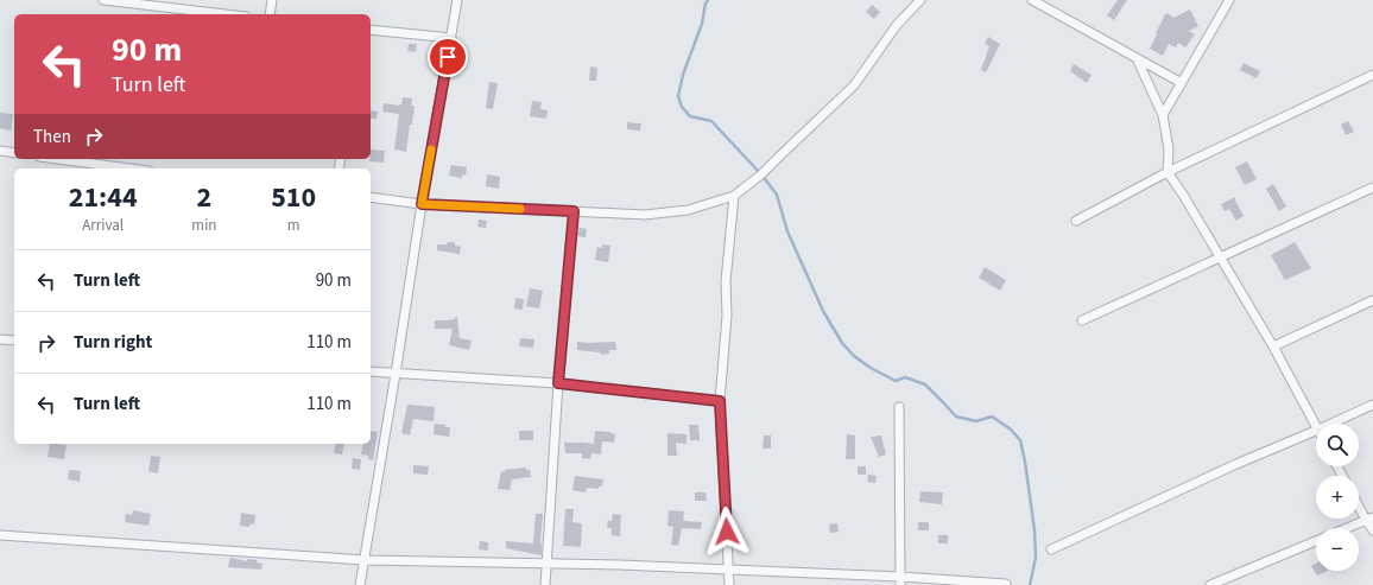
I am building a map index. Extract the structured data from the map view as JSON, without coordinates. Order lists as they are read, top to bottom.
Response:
{
  "page": {
    "turn": ["90 m", "Turn left"],
    "then": "Then",
    "eta": [
      "21:44",
      "Arrival",
      "2",
      "min",
      "510",
      "m"
    ],
    "list": [
      {
        "name": "Turn left",
        "value": "90 m"
      },
      {
        "name": "Turn right",
        "value": "110 m"
      },
      {
        "name": "Turn left",
        "value": "110 m"
      }
    ],
    "map_buttons": ["+", "−"]
  }
}
